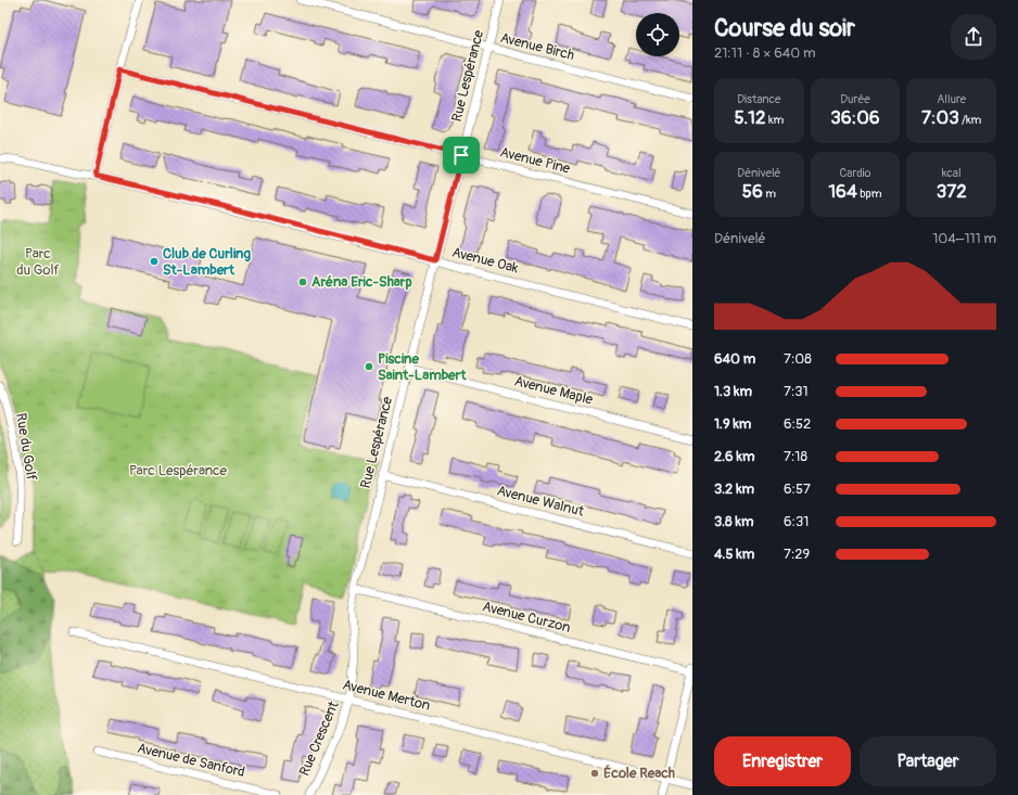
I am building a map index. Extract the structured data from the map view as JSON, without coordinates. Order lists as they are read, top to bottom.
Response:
{
  "streets": {
    "street": [
      "Avenue Birch",
      "Rue Lespérance",
      "Avenue Pine",
      "Avenue Oak",
      "Avenue Maple",
      "Rue du Golf",
      "Avenue Walnut",
      "Avenue Curzon",
      "Avenue Merton",
      "Rue Crescent",
      "Avenue de Sanford"
    ]
  },
  "crossings": [
    ["Avenue Birch", "Rue Lespérance"],
    ["Rue Lespérance", "Avenue Pine"],
    ["Rue Lespérance", "Avenue Oak"],
    ["Rue Lespérance", "Avenue Maple"],
    ["Rue Lespérance", "Avenue Walnut"],
    ["Rue Lespérance", "Avenue Curzon"],
    ["Rue Lespérance", "Rue Crescent"],
    ["Avenue Curzon", "Rue Crescent"],
    ["Avenue Merton", "Rue Crescent"]
  ],
  "parks": ["Parc du Golf", "Parc Lespérance"],
  "places": [
    "Club de Curling St-Lambert",
    "Aréna Eric-Sharp",
    "Piscine Saint-Lambert",
    "École Reach"
  ],
  "page": {
    "heading": ["Course du soir", "21:11 · 8 × 640 m"],
    "stats": [
      ["Distance", "5.12 km"],
      ["Durée", "36:06"],
      ["Allure", "7:03 /km"],
      ["Dénivelé", "56 m"],
      ["Cardio", "164 bpm"],
      ["kcal", "372"]
    ],
    "chart": ["Dénivelé", "104–111 m"],
    "list": [
      {
        "name": "640 m",
        "note": "7:08"
      },
      {
        "name": "1.3 km",
        "note": "7:31"
      },
      {
        "name": "1.9 km",
        "note": "6:52"
      },
      {
        "name": "2.6 km",
        "note": "7:18"
      },
      {
        "name": "3.2 km",
        "note": "6:57"
      },
      {
        "name": "3.8 km",
        "note": "6:31"
      },
      {
        "name": "4.5 km",
        "note": "7:29"
      }
    ],
    "buttons": ["Enregistrer", "Partager"]
  }
}
